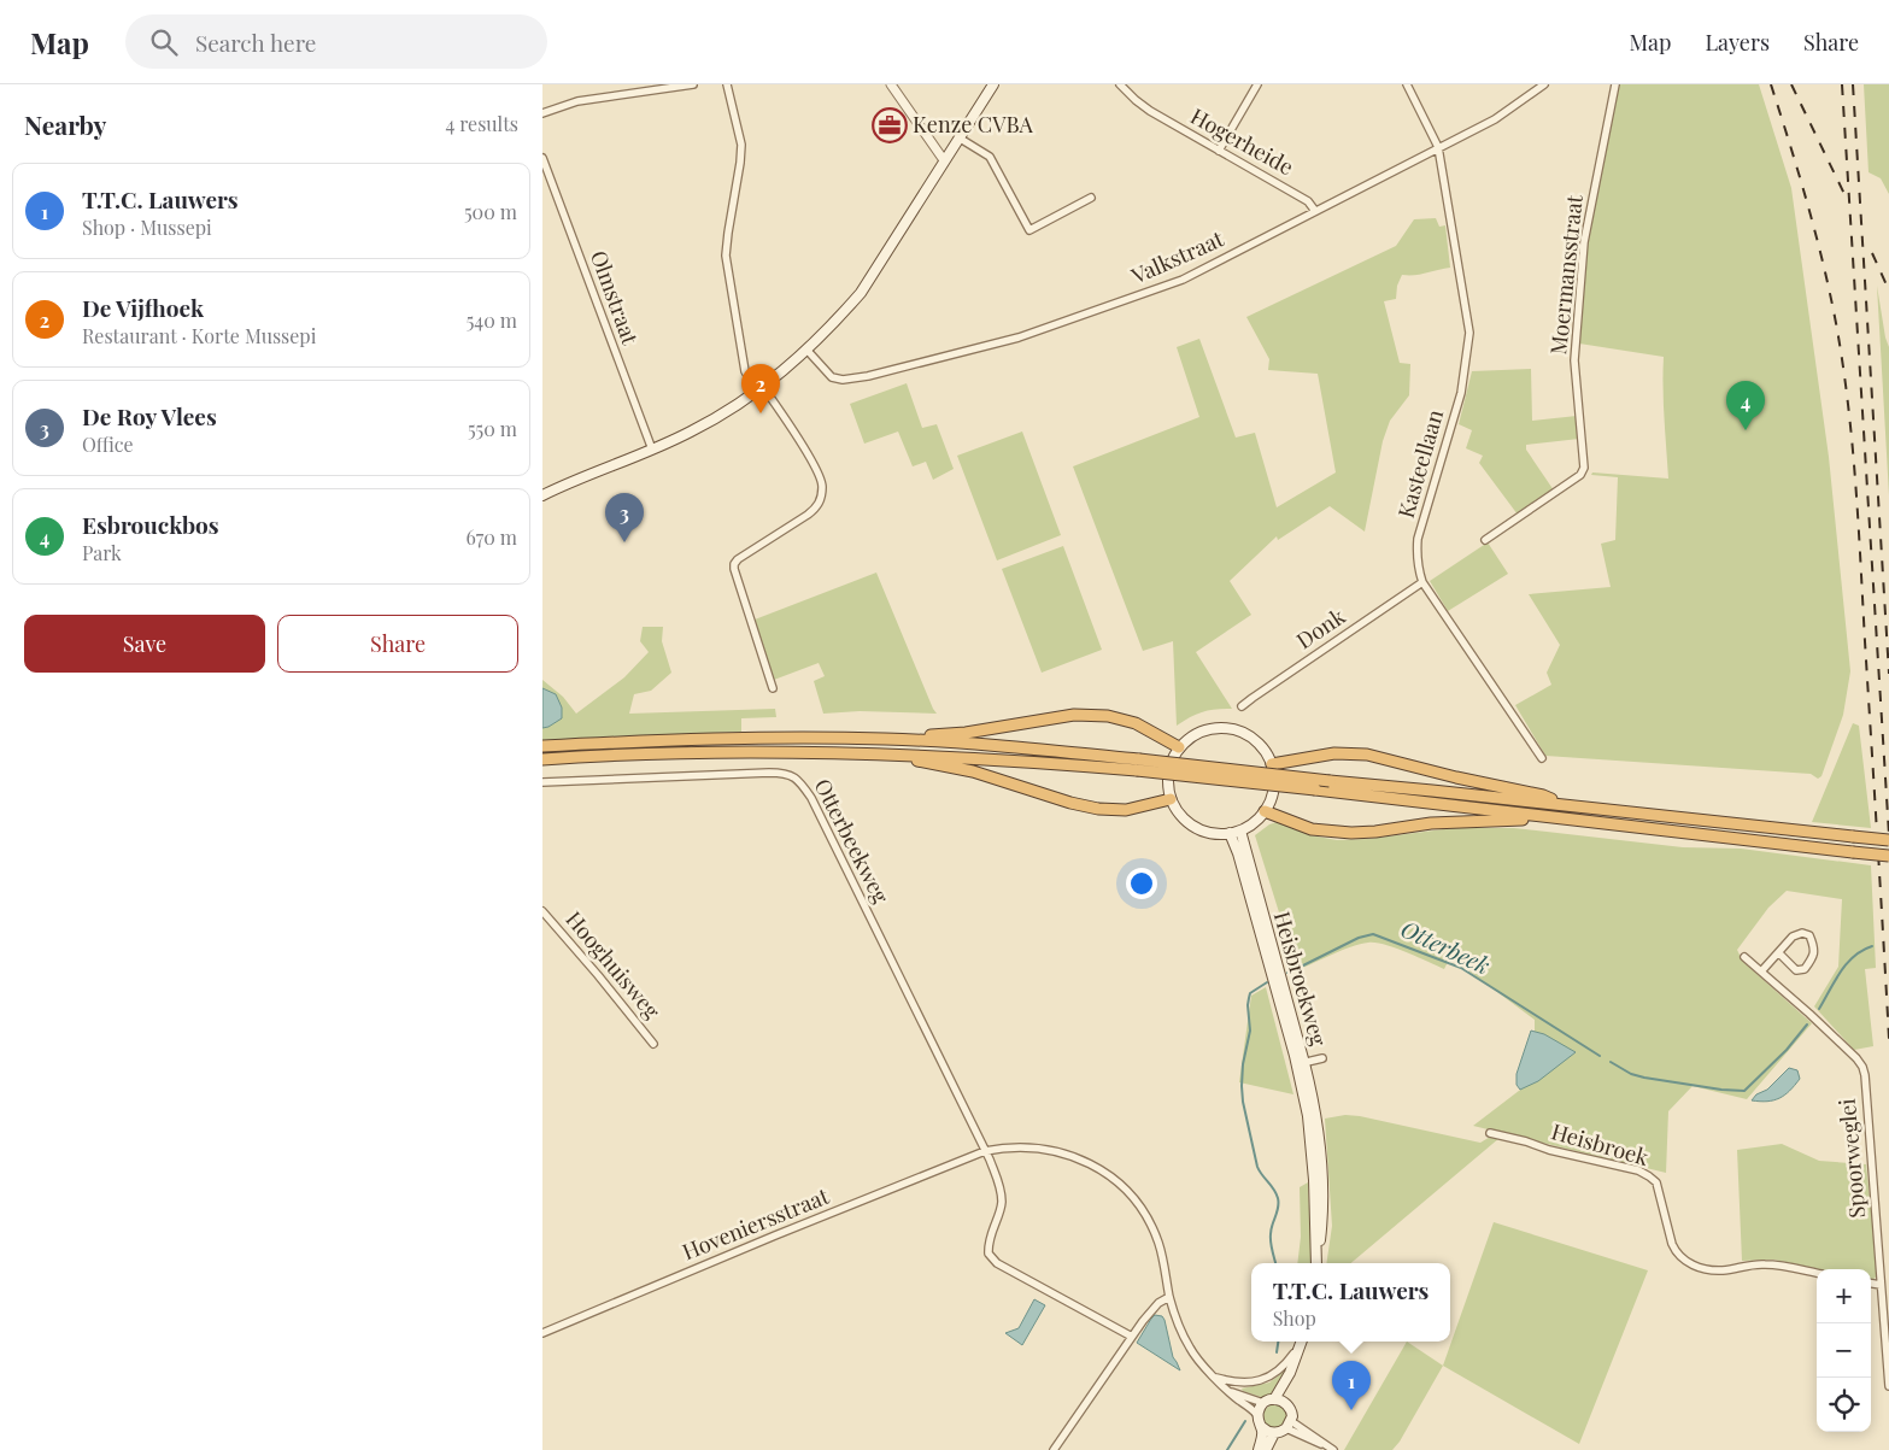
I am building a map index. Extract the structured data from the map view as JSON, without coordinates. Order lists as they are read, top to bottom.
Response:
{
  "streets": {
    "main road": ["Heisbroekweg"],
    "street": [
      "Hogerheide",
      "Valkstraat",
      "Moermansstraat",
      "Olmstraat",
      "Kasteellaan",
      "Donk",
      "Otterbeekweg",
      "Hooghuisweg",
      "Heisbroek",
      "Spoorweglei",
      "Hoveniersstraat"
    ]
  },
  "crossings": [
    ["Hogerheide", "Valkstraat"],
    ["Valkstraat", "Kasteellaan"],
    ["Kasteellaan", "Donk"],
    ["Otterbeekweg", "Hoveniersstraat"]
  ],
  "water": ["Otterbeek"],
  "places": {
    "office": ["Kenze CVBA"]
  },
  "page": {
    "header": "Map",
    "search": "Search here",
    "nav": ["Map", "Layers", "Share"],
    "heading": ["Nearby", "4 results"],
    "list": [
      {
        "mark": "1",
        "name": "T.T.C. Lauwers",
        "note": "Shop · Mussepi",
        "value": "500 m"
      },
      {
        "mark": "2",
        "name": "De Vijfhoek",
        "note": "Restaurant · Korte Mussepi",
        "value": "540 m"
      },
      {
        "mark": "3",
        "name": "De Roy Vlees",
        "note": "Office",
        "value": "550 m"
      },
      {
        "mark": "4",
        "name": "Esbrouckbos",
        "note": "Park",
        "value": "670 m"
      }
    ],
    "pins": [
      "2",
      "4",
      "3",
      "1"
    ],
    "buttons": ["Save", "Share"],
    "popup": ["T.T.C. Lauwers", "Shop"],
    "map_buttons": ["+", "−"]
  }
}
